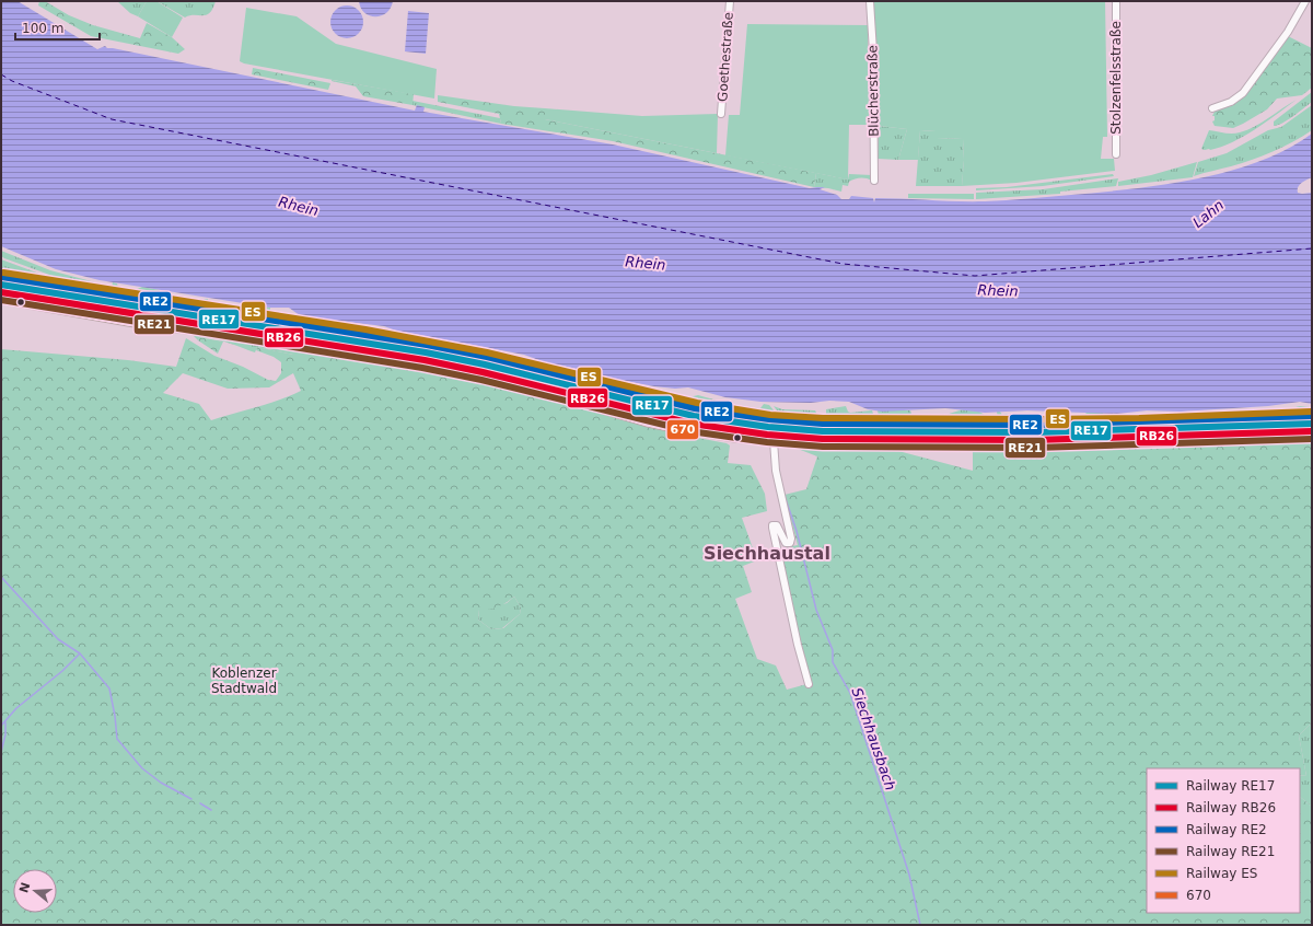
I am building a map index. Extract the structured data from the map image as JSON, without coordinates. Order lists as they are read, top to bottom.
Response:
{
  "streets": {
    "street": ["Goethestraße", "Stolzenfelsstraße", "Blücherstraße"]
  },
  "districts": ["Siechhaustal"],
  "water": ["Rhein", "Lahn", "Siechhausbach"],
  "parks": ["Koblenzer Stadtwald"],
  "lines": [
    "rail line ES",
    "rail line RE2",
    "rail line RE17",
    "rail line RB26",
    "transit line 670",
    "rail line RE21"
  ],
  "legend": [
    "Railway RE17",
    "Railway RB26",
    "Railway RE2",
    "Railway RE21",
    "Railway ES",
    "670"
  ],
  "scale_bar": "100 m",
  "north": "left"
}
